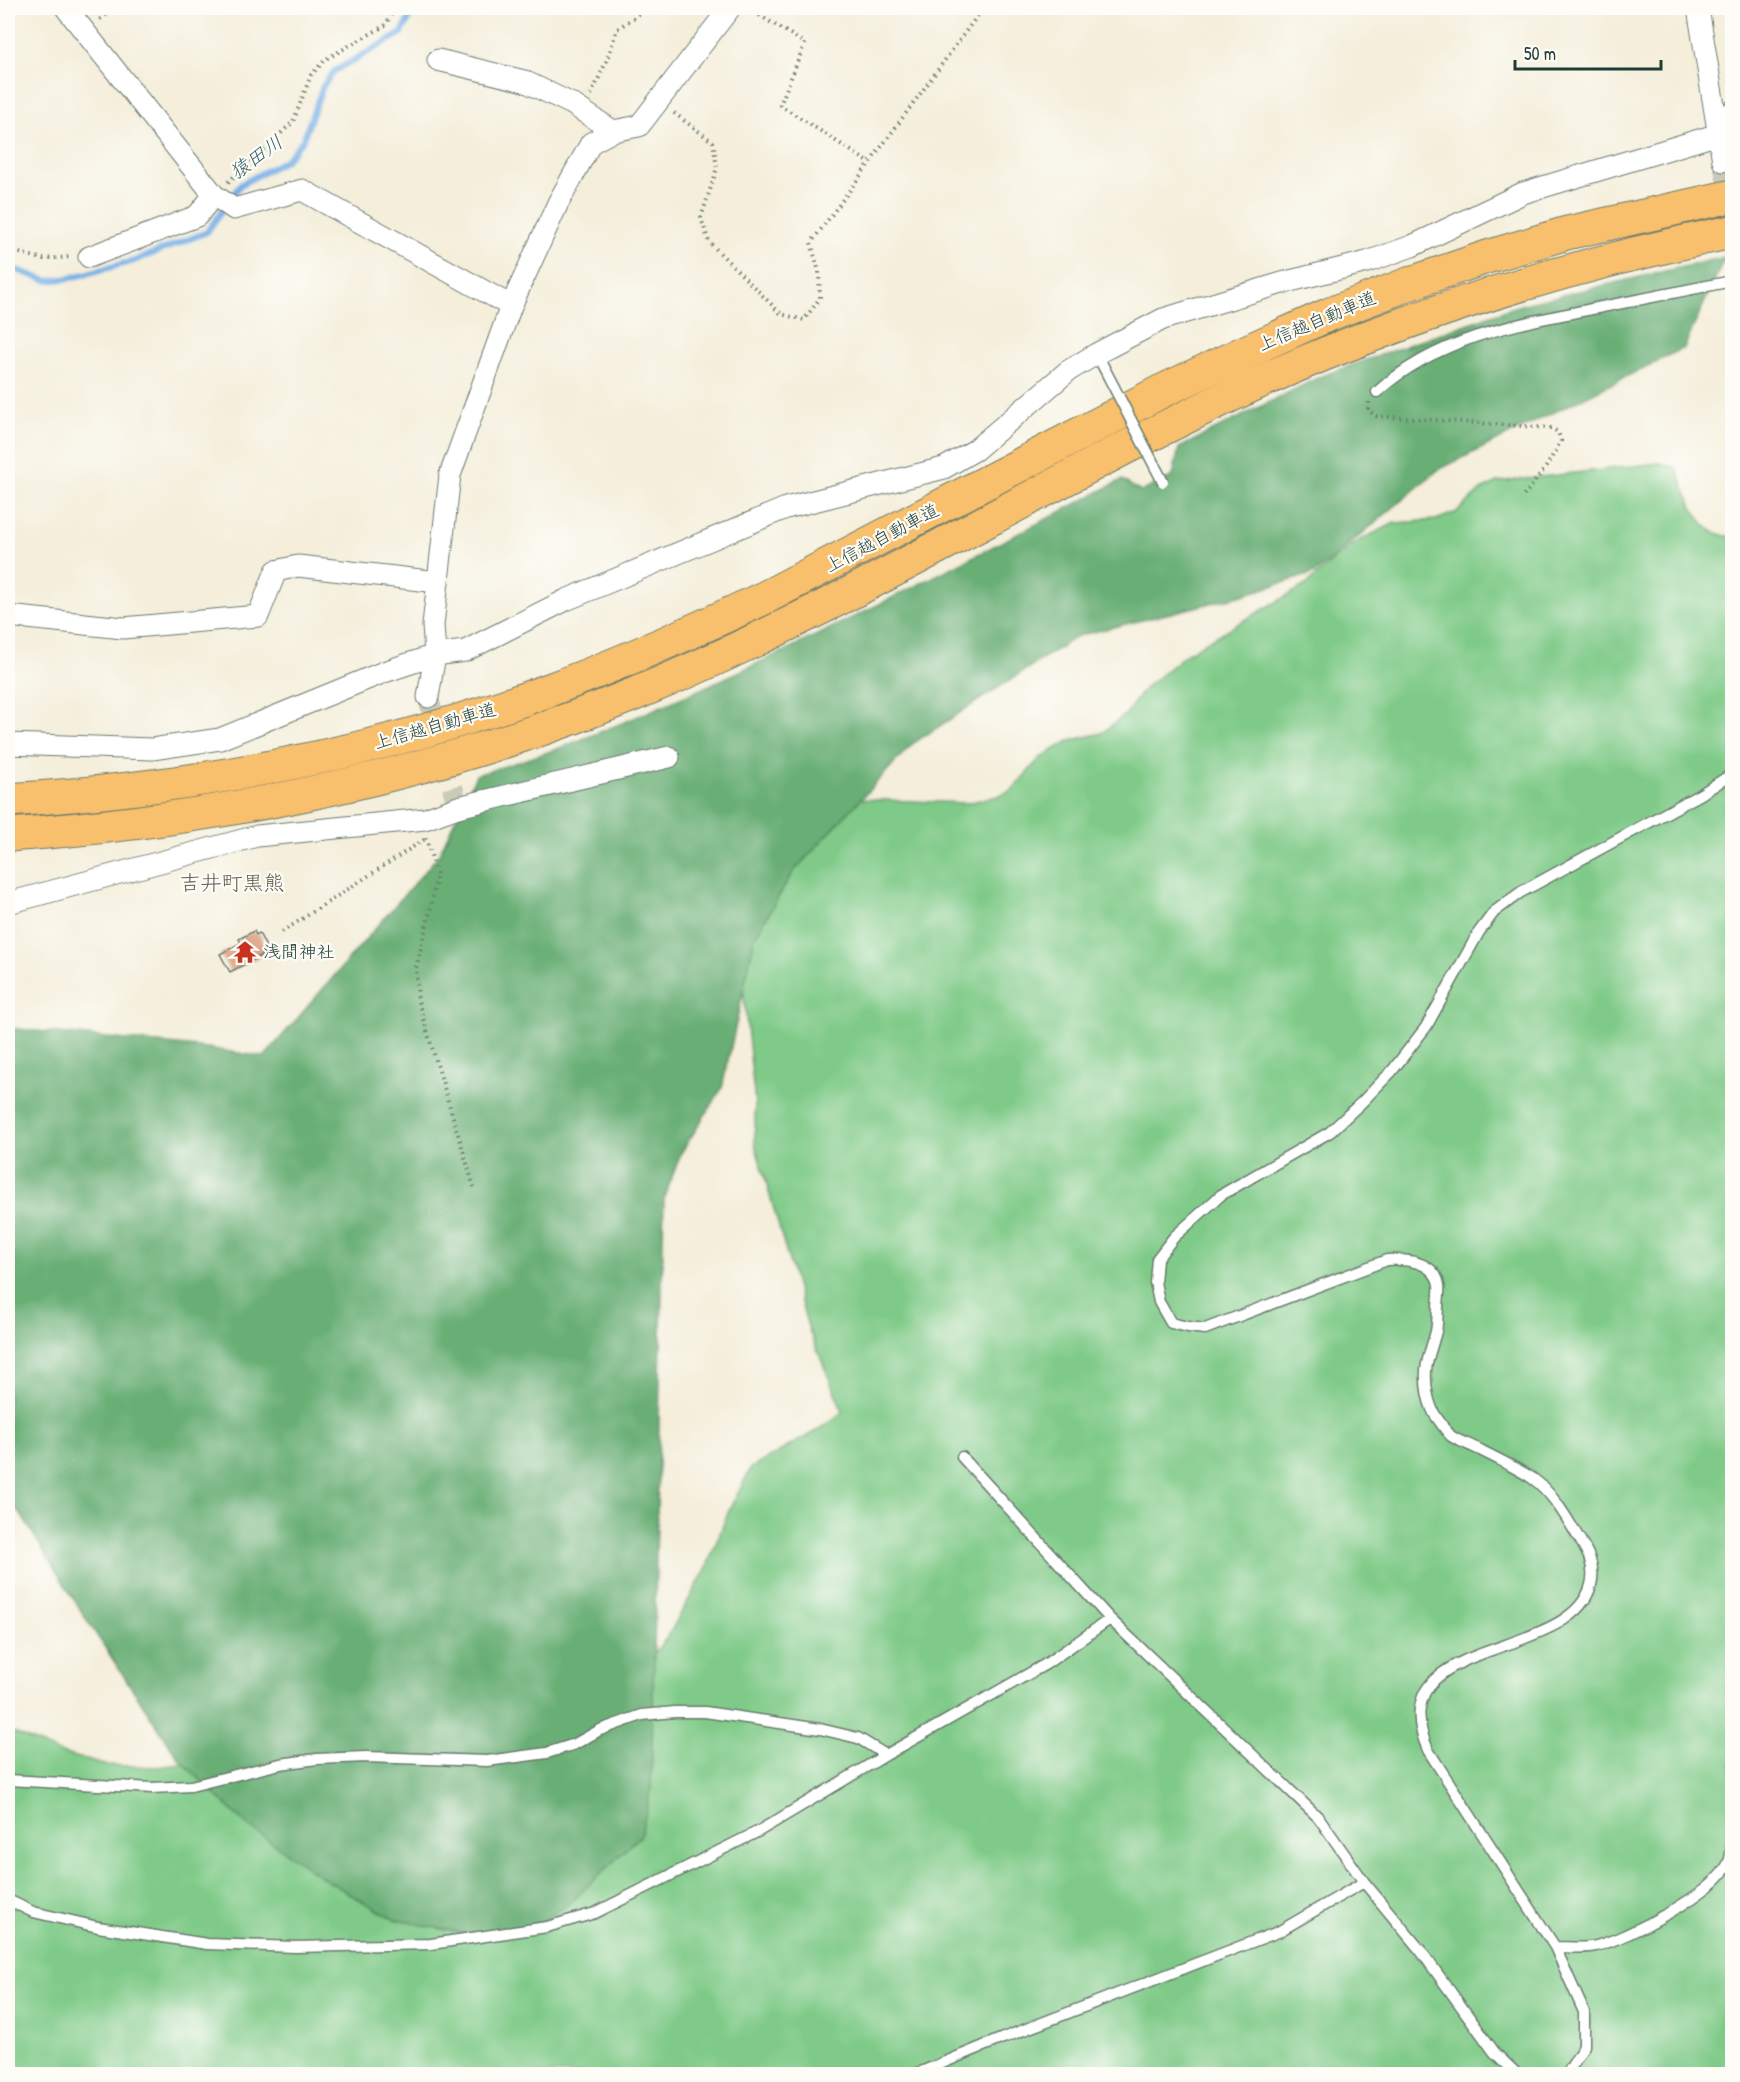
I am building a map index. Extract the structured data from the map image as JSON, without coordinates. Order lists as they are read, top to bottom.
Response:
{
  "streets": {
    "highway": ["上信越自動車道"]
  },
  "districts": ["吉井町黒熊"],
  "water": ["猿田川"],
  "places": {
    "temple": ["浅間神社"]
  },
  "scale_bar": "50 m"
}
